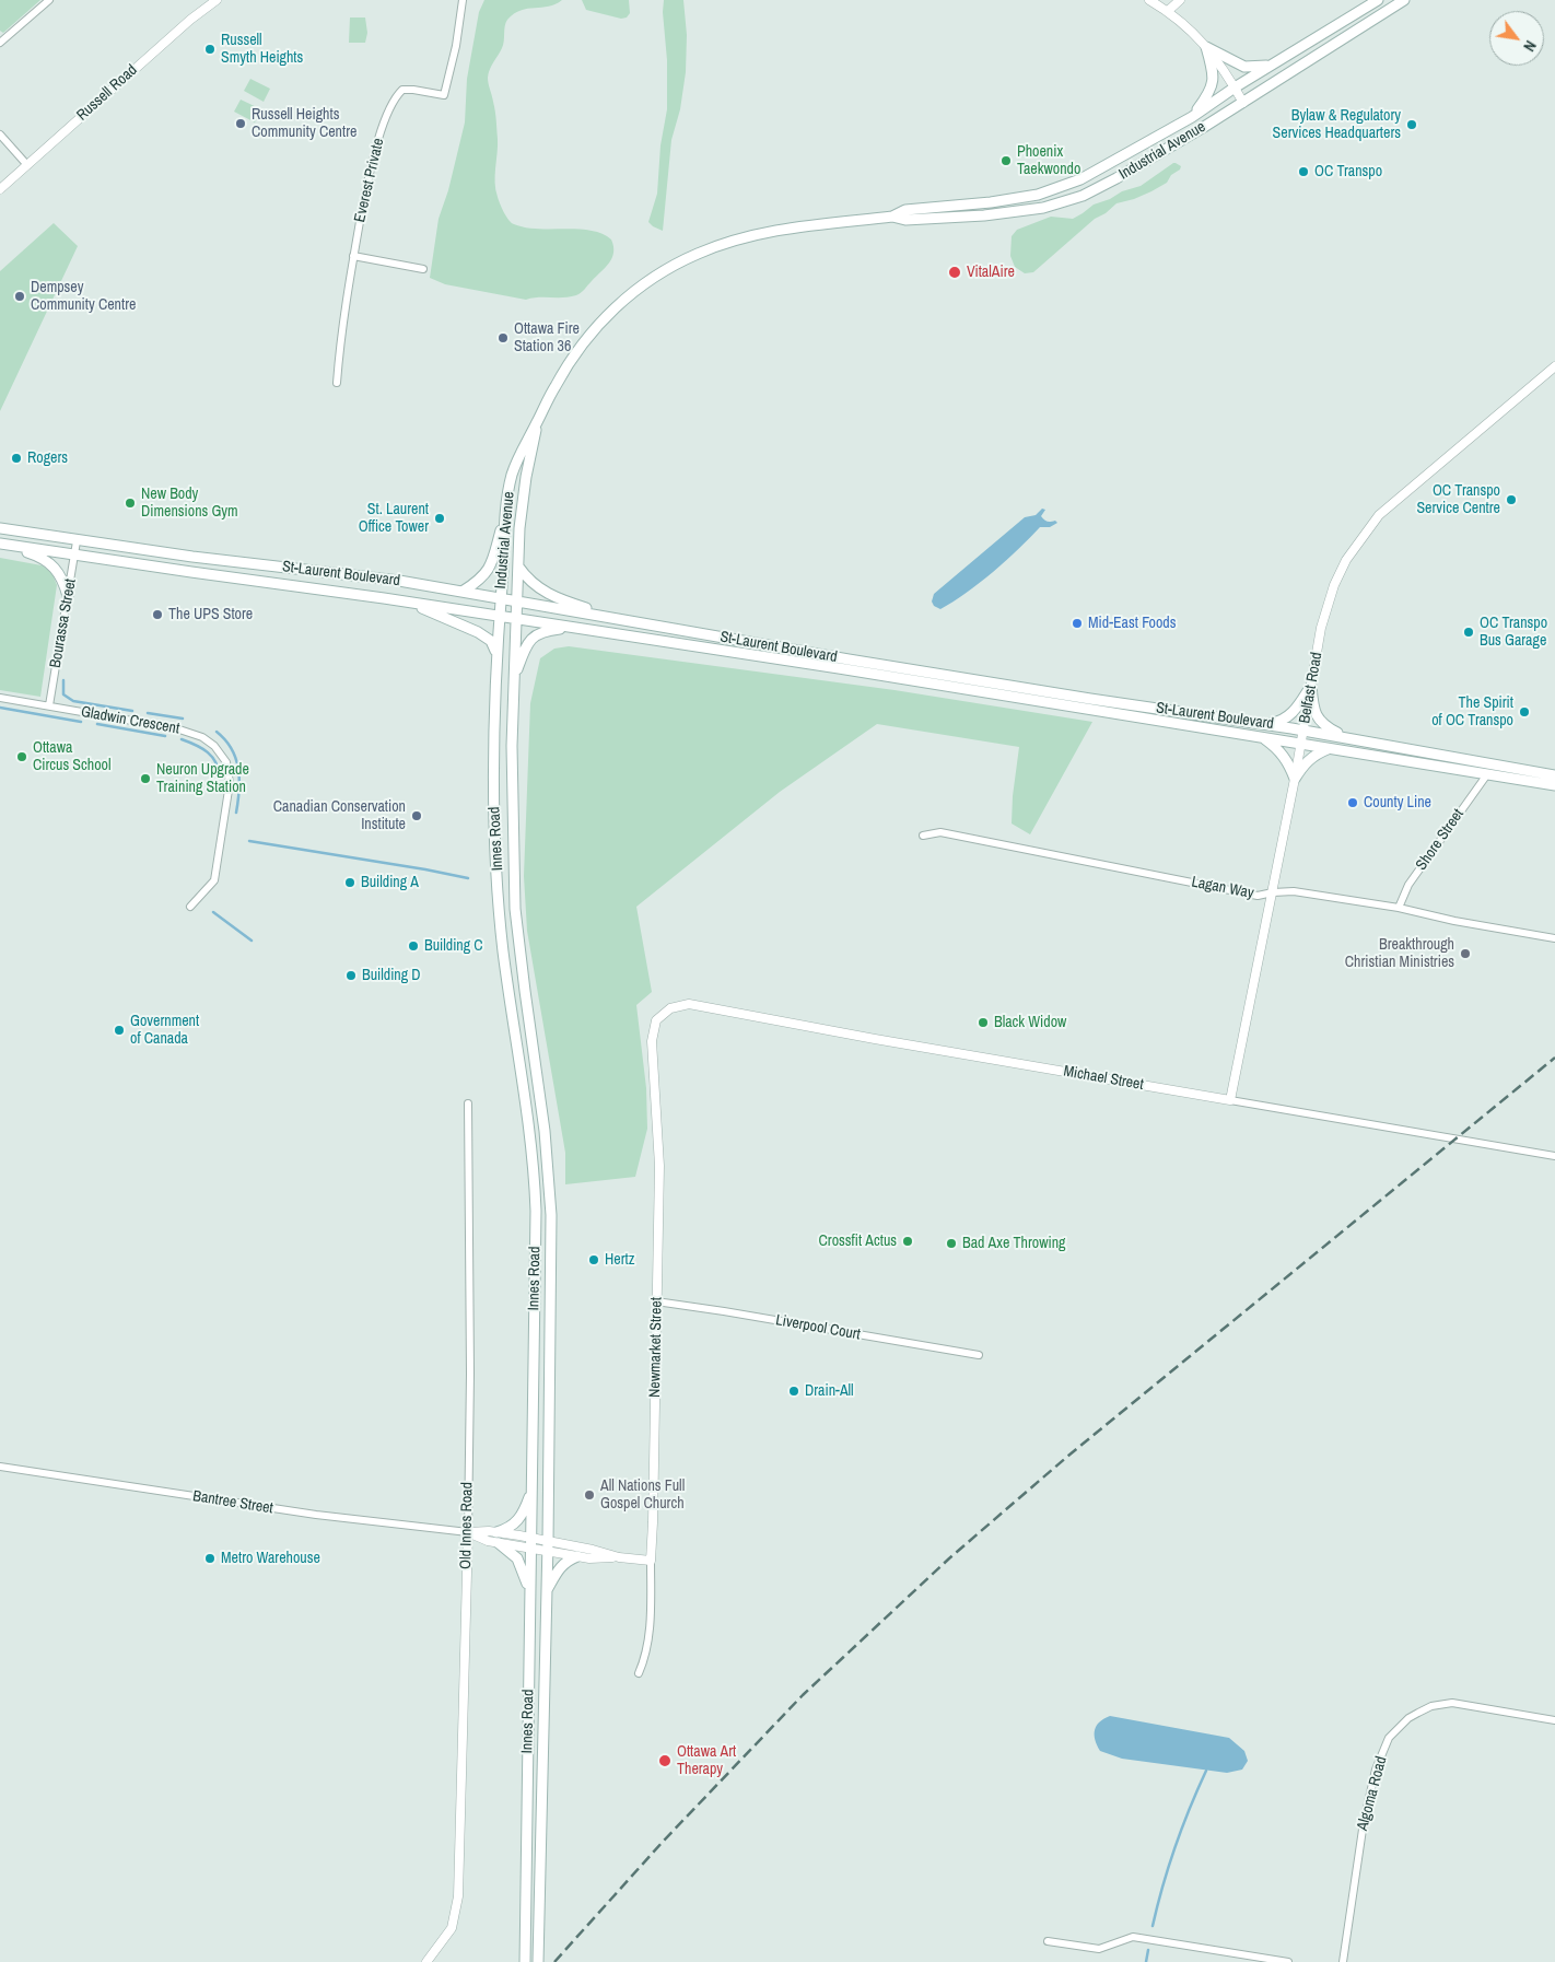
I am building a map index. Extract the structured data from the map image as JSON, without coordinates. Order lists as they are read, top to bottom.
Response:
{
  "streets": {
    "main road": ["Industrial Avenue", "St-Laurent Boulevard", "Innes Road"],
    "street": [
      "Russell Road",
      "Everest Private",
      "Bourassa Street",
      "Belfast Road",
      "Gladwin Crescent",
      "Shore Street",
      "Lagan Way",
      "Michael Street",
      "Liverpool Court",
      "Newmarket Street",
      "Bantree Street",
      "Old Innes Road",
      "Algoma Road"
    ]
  },
  "crossings": [
    ["Industrial Avenue", "St-Laurent Boulevard"],
    ["Industrial Avenue", "Innes Road"],
    ["St-Laurent Boulevard", "Bourassa Street"],
    ["St-Laurent Boulevard", "Belfast Road"],
    ["St-Laurent Boulevard", "Innes Road"],
    ["St-Laurent Boulevard", "Shore Street"],
    ["Bourassa Street", "Gladwin Crescent"],
    ["Belfast Road", "Lagan Way"],
    ["Belfast Road", "Michael Street"],
    ["Innes Road", "Bantree Street"],
    ["Shore Street", "Lagan Way"],
    ["Michael Street", "Newmarket Street"],
    ["Liverpool Court", "Newmarket Street"],
    ["Newmarket Street", "Bantree Street"],
    ["Bantree Street", "Old Innes Road"]
  ],
  "places": [
    "Russell Smyth Heights",
    "Russell Heights Community Centre",
    "Bylaw & Regulatory Services Headquarters",
    "Phoenix Taekwondo",
    "OC Transpo",
    "VitalAire",
    "Dempsey Community Centre",
    "Ottawa Fire Station 36",
    "Rogers",
    "OC Transpo Service Centre",
    "New Body Dimensions Gym",
    "St. Laurent Office Tower",
    "The UPS Store",
    "Mid-East Foods",
    "OC Transpo Bus Garage",
    "The Spirit of OC Transpo",
    "Ottawa Circus School",
    "Neuron Upgrade Training Station",
    "County Line",
    "Canadian Conservation Institute",
    "Building A",
    "Building C",
    "Breakthrough Christian Ministries",
    "Building D",
    "Black Widow",
    "Government of Canada",
    "Crossfit Actus",
    "Bad Axe Throwing",
    "Hertz",
    "Drain-All",
    "All Nations Full Gospel Church",
    "Metro Warehouse",
    "Ottawa Art Therapy"
  ],
  "north": "bottom right"
}
